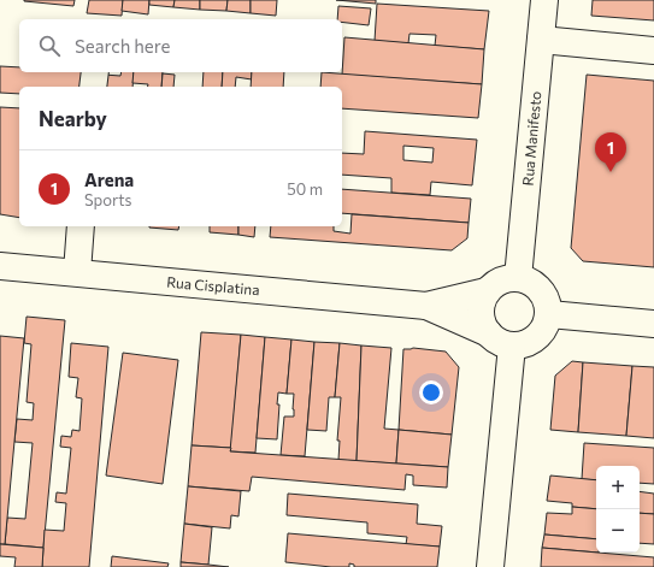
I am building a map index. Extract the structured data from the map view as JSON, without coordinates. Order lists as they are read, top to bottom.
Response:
{
  "streets": {
    "street": ["Rua Manifesto", "Rua Cisplatina"]
  },
  "crossings": [
    ["Rua Manifesto", "Rua Cisplatina"]
  ],
  "page": {
    "search": "Search here",
    "heading": "Nearby",
    "pins": "1",
    "list": [
      {
        "mark": "1",
        "name": "Arena",
        "note": "Sports",
        "value": "50 m"
      }
    ],
    "map_buttons": ["+", "−"]
  }
}
